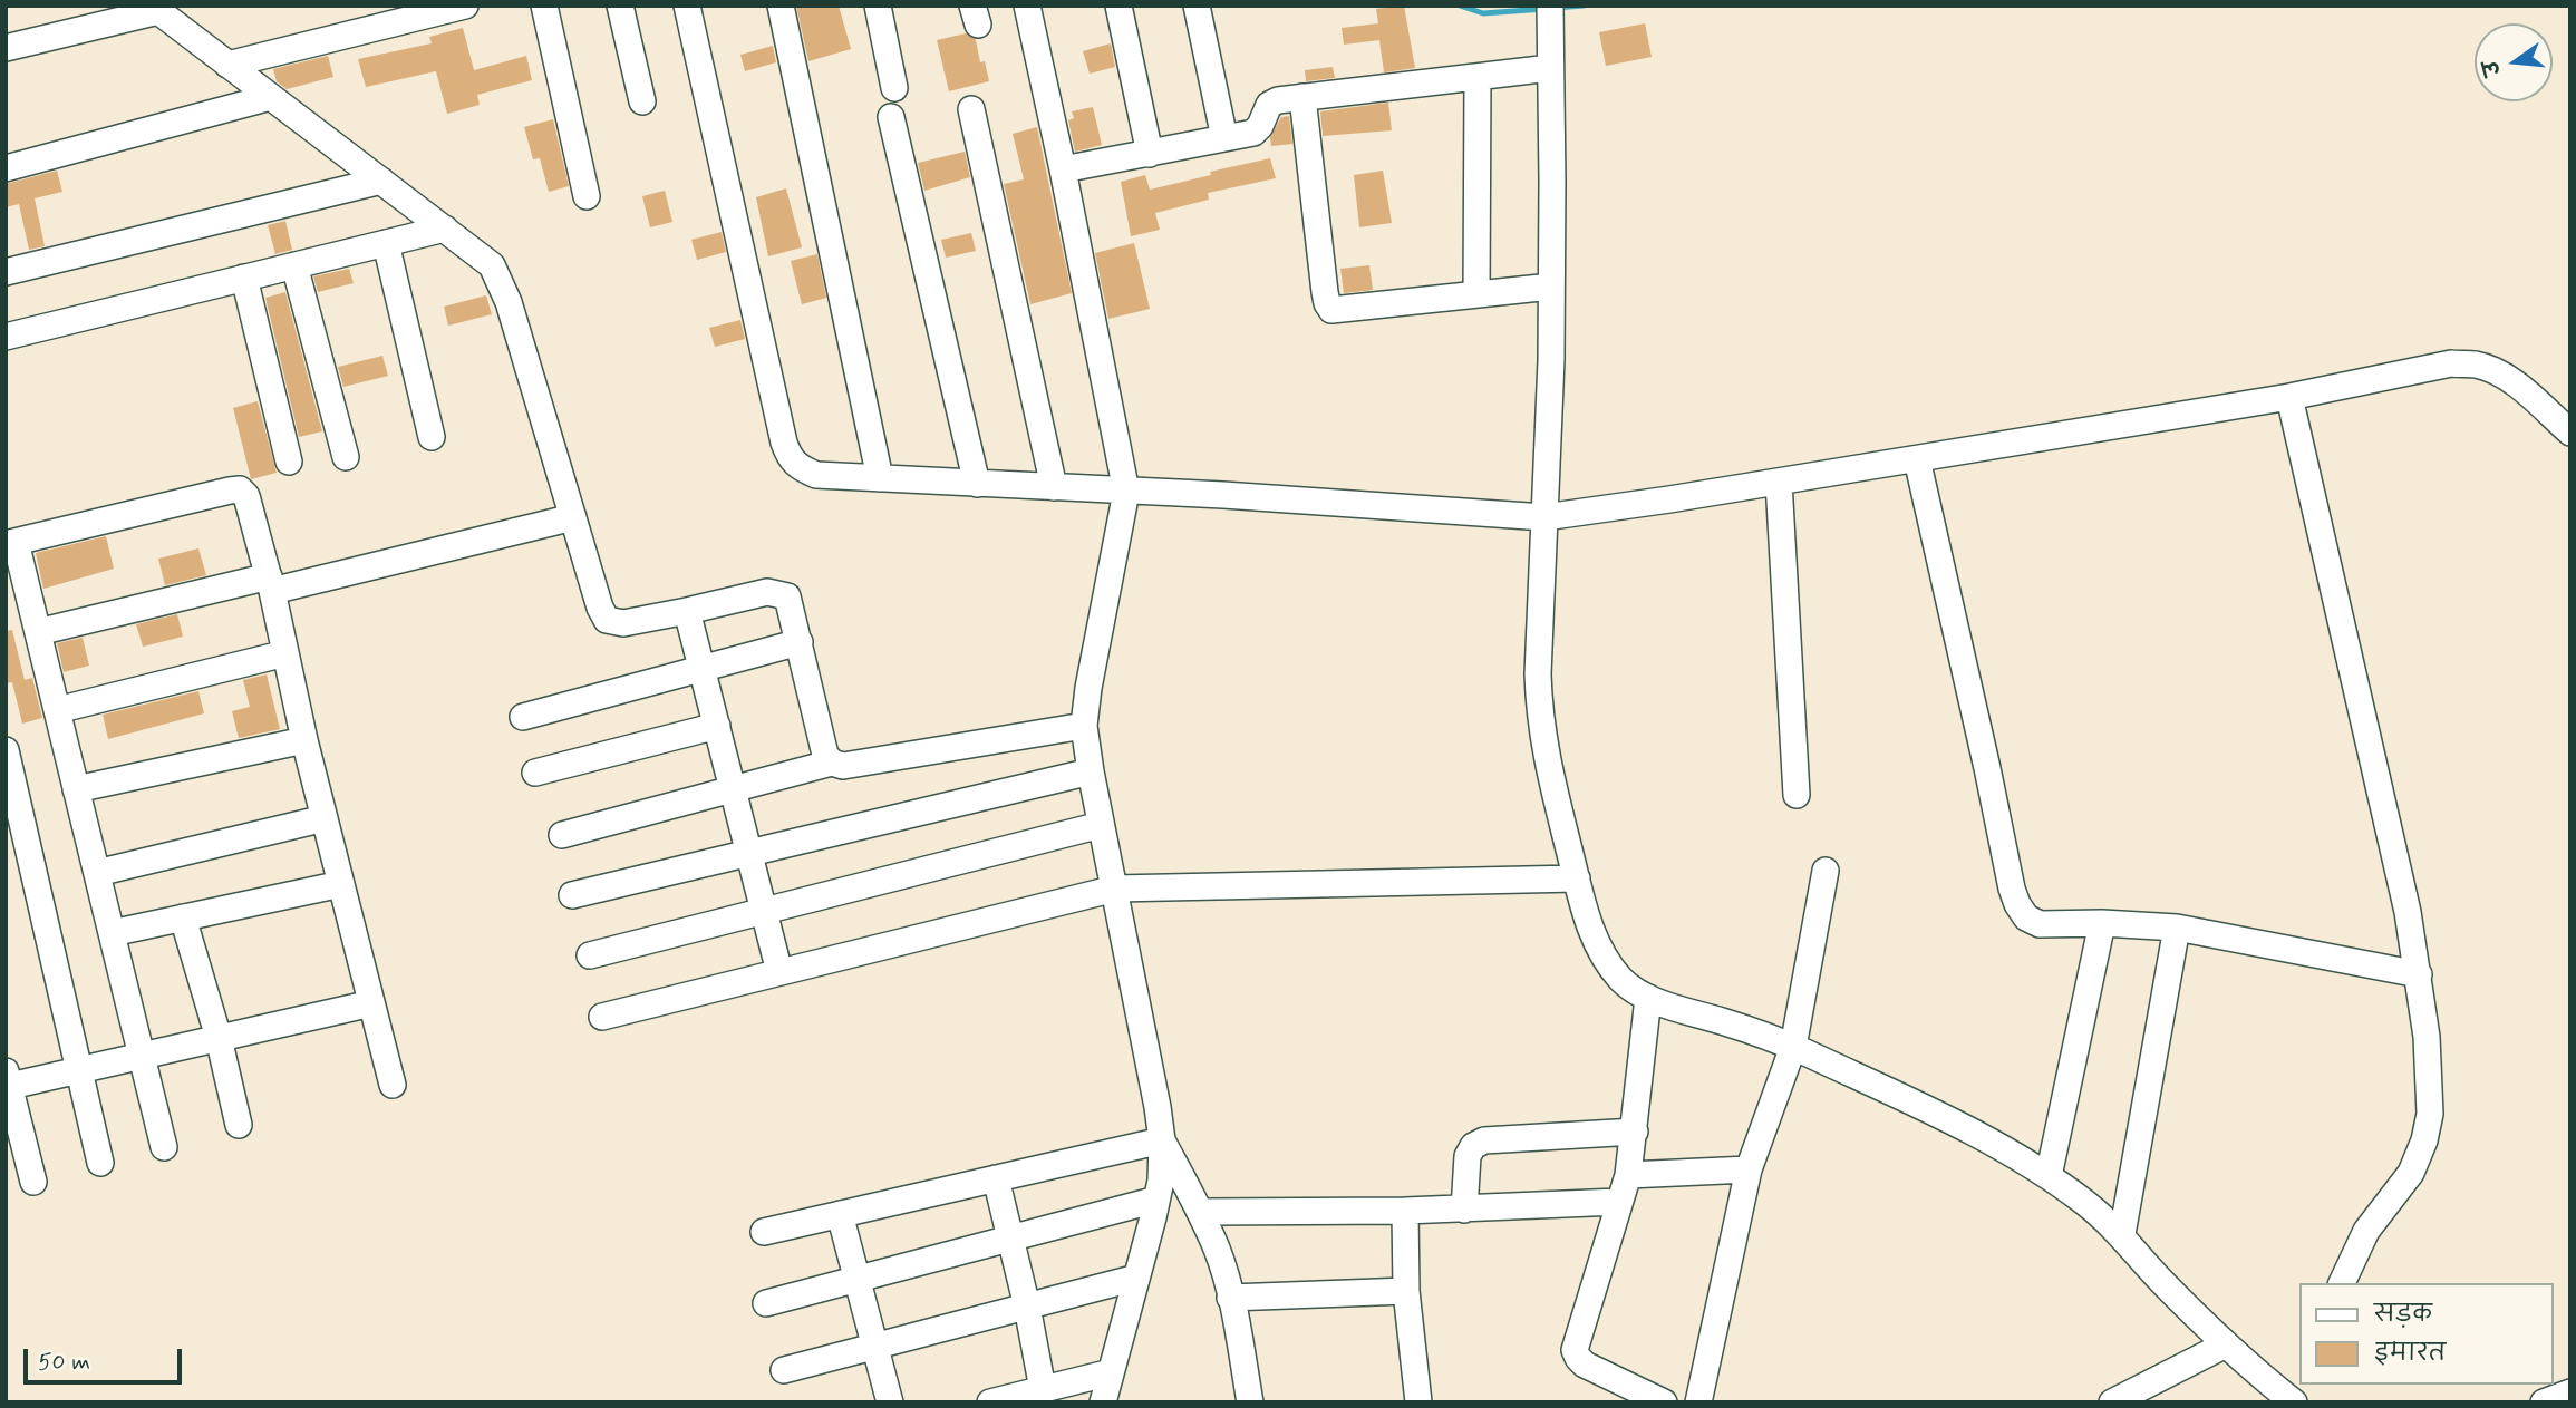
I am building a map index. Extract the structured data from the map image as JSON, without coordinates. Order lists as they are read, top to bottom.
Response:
{
  "legend": ["सड़क", "इमारत"],
  "scale_bar": "50 m",
  "north": "left"
}
